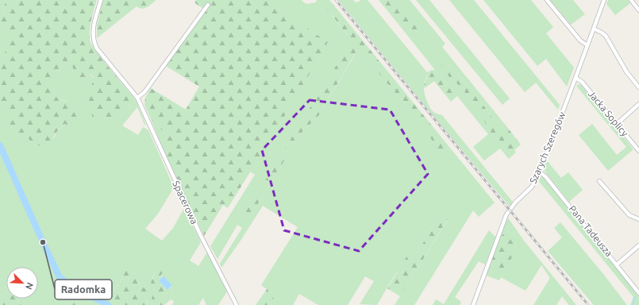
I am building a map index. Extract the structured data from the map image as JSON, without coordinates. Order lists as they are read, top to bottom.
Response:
{
  "streets": {
    "street": [
      "Jacka Soplicy",
      "Szarych Szeregów",
      "Spacerowa",
      "Pana Tadeusza"
    ]
  },
  "crossings": [
    ["Jacka Soplicy", "Szarych Szeregów"],
    ["Szarych Szeregów", "Pana Tadeusza"]
  ],
  "places": ["Radomka"],
  "north": "bottom right"
}
